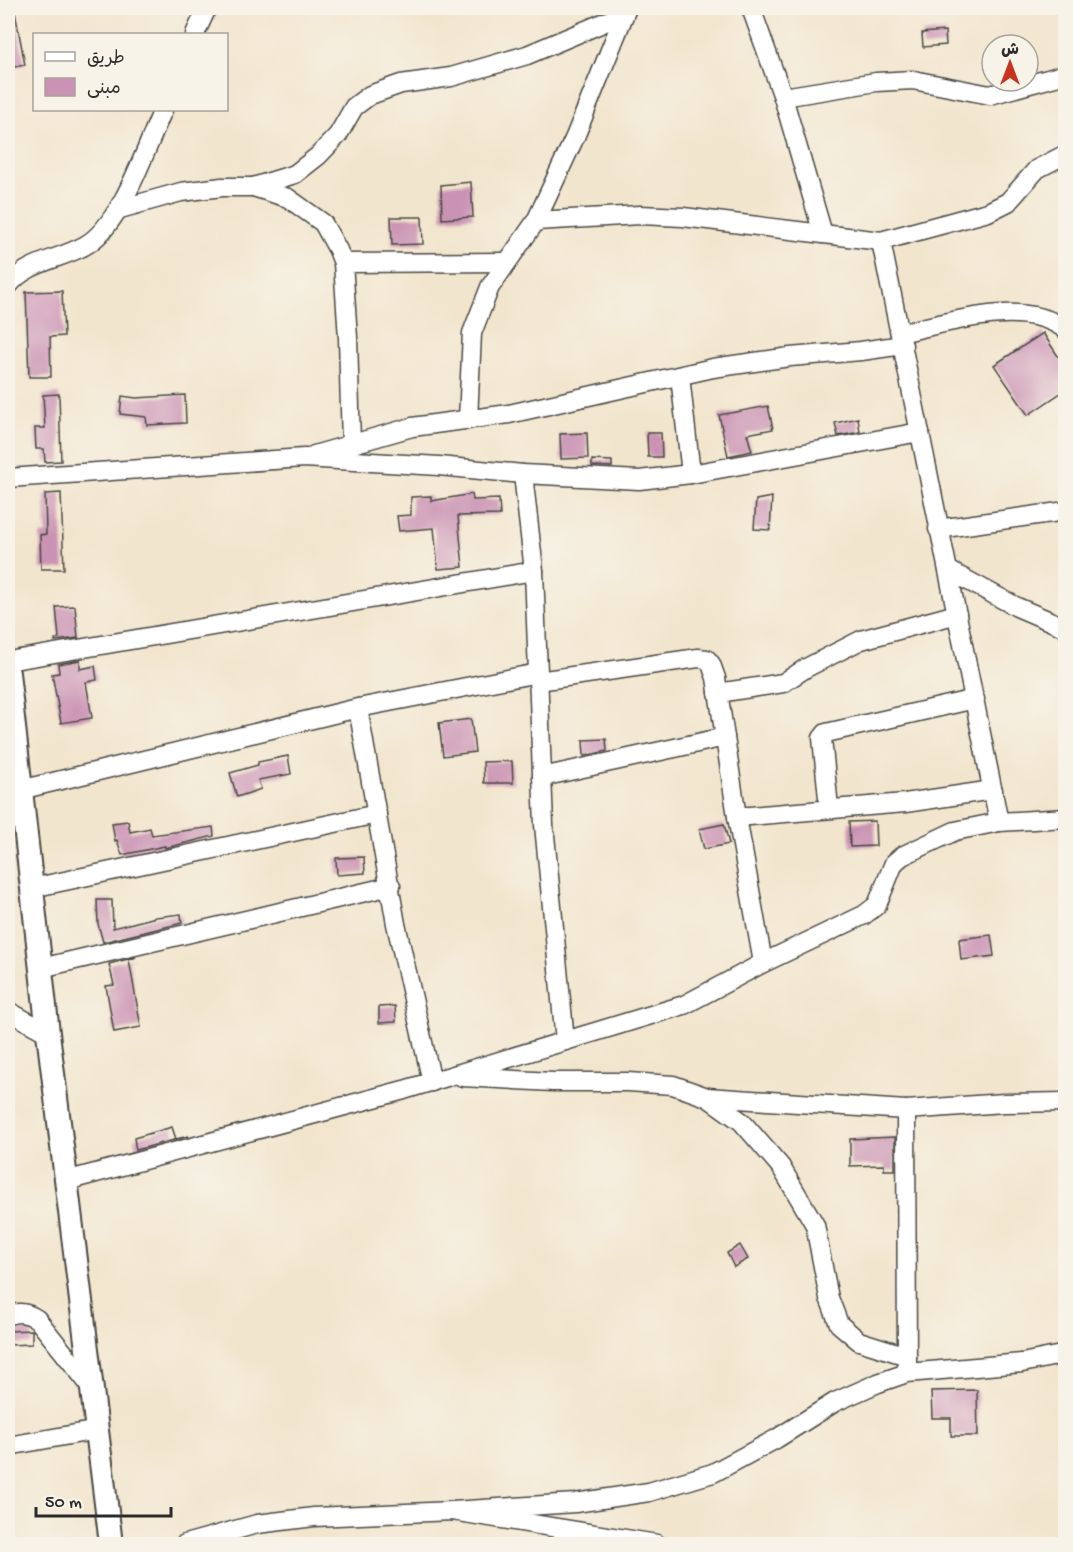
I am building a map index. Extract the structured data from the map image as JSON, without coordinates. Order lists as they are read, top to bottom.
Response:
{
  "legend": ["طريق", "مبنى"],
  "scale_bar": "50 m",
  "north": "top"
}
